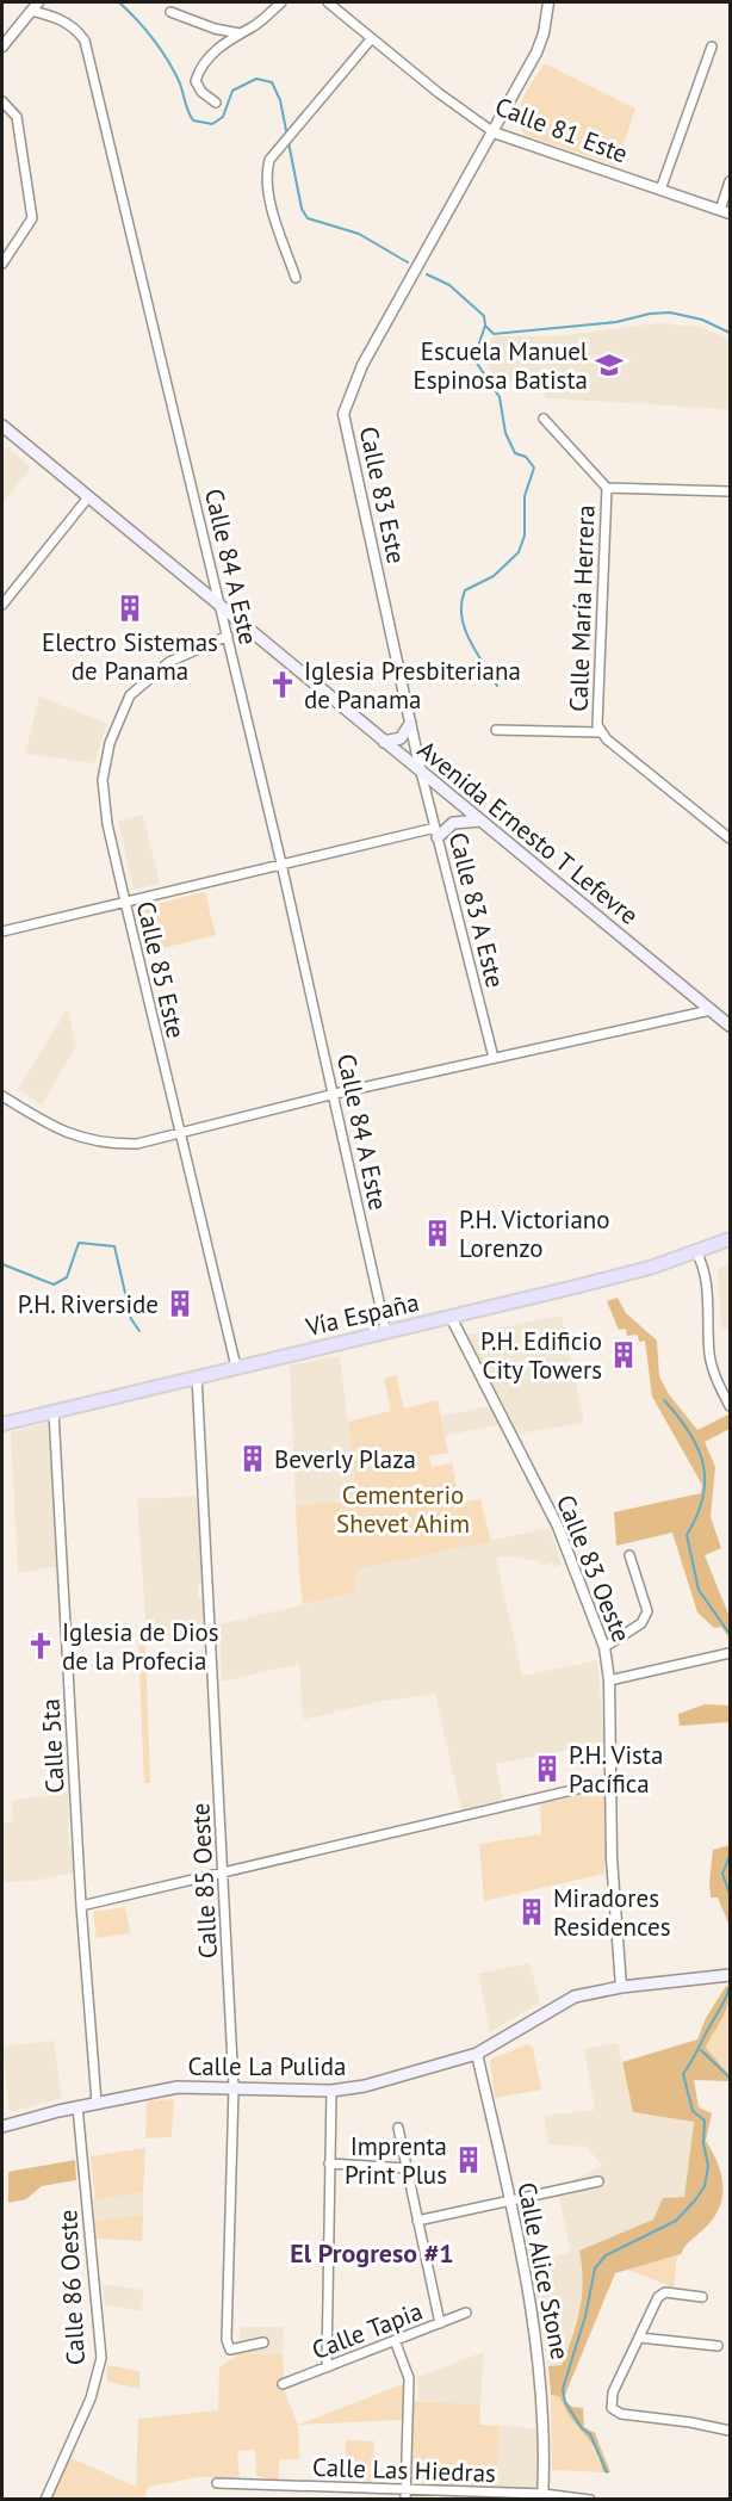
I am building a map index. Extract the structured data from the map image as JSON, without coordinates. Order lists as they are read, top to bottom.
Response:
{
  "streets": {
    "main road": ["Avenida Ernesto T Lefevre", "Vía España", "Calle La Pulida"],
    "street": [
      "Calle 81 Este",
      "Calle 83 Este",
      "Calle 84 A Este",
      "Calle María Herrera",
      "Calle 83 A Este",
      "Calle 85 Este",
      "Calle 83 Oeste",
      "Calle 5ta",
      "Calle 85 Oeste",
      "Calle Alice Stone",
      "Calle 86 Oeste",
      "Calle Tapia",
      "Calle Las Hiedras"
    ]
  },
  "crossings": [
    ["Calle 81 Este", "Calle 83 Este"],
    ["Calle 83 Este", "Avenida Ernesto T Lefevre"],
    ["Calle 83 Este", "Calle 83 A Este"],
    ["Calle 84 A Este", "Avenida Ernesto T Lefevre"],
    ["Calle 84 A Este", "Calle 85 Este"],
    ["Calle 84 A Este", "Vía España"],
    ["Avenida Ernesto T Lefevre", "Calle 83 A Este"],
    ["Calle 85 Este", "Vía España"],
    ["Vía España", "Calle 83 Oeste"],
    ["Vía España", "Calle 5ta"],
    ["Vía España", "Calle 85 Oeste"],
    ["Calle 83 Oeste", "Calle La Pulida"],
    ["Calle 85 Oeste", "Calle La Pulida"],
    ["Calle La Pulida", "Calle Alice Stone"],
    ["Calle La Pulida", "Calle 86 Oeste"],
    ["Calle Alice Stone", "Calle Las Hiedras"]
  ],
  "districts": ["El Progreso #1"],
  "parks": ["Cementerio Shevet Ahim"],
  "places": {
    "school or university": ["Escuela Manuel Espinosa Batista"],
    "building": [
      "Electro Sistemas de Panama",
      "P.H. Victoriano Lorenzo",
      "P.H. Riverside",
      "P.H. Edificio City Towers",
      "Beverly Plaza",
      "P.H. Vista Pacífica",
      "Miradores Residences",
      "Imprenta Print Plus"
    ],
    "church": ["Iglesia Presbiteriana de Panama", "Iglesia de Dios de la Profecia"]
  }
}
